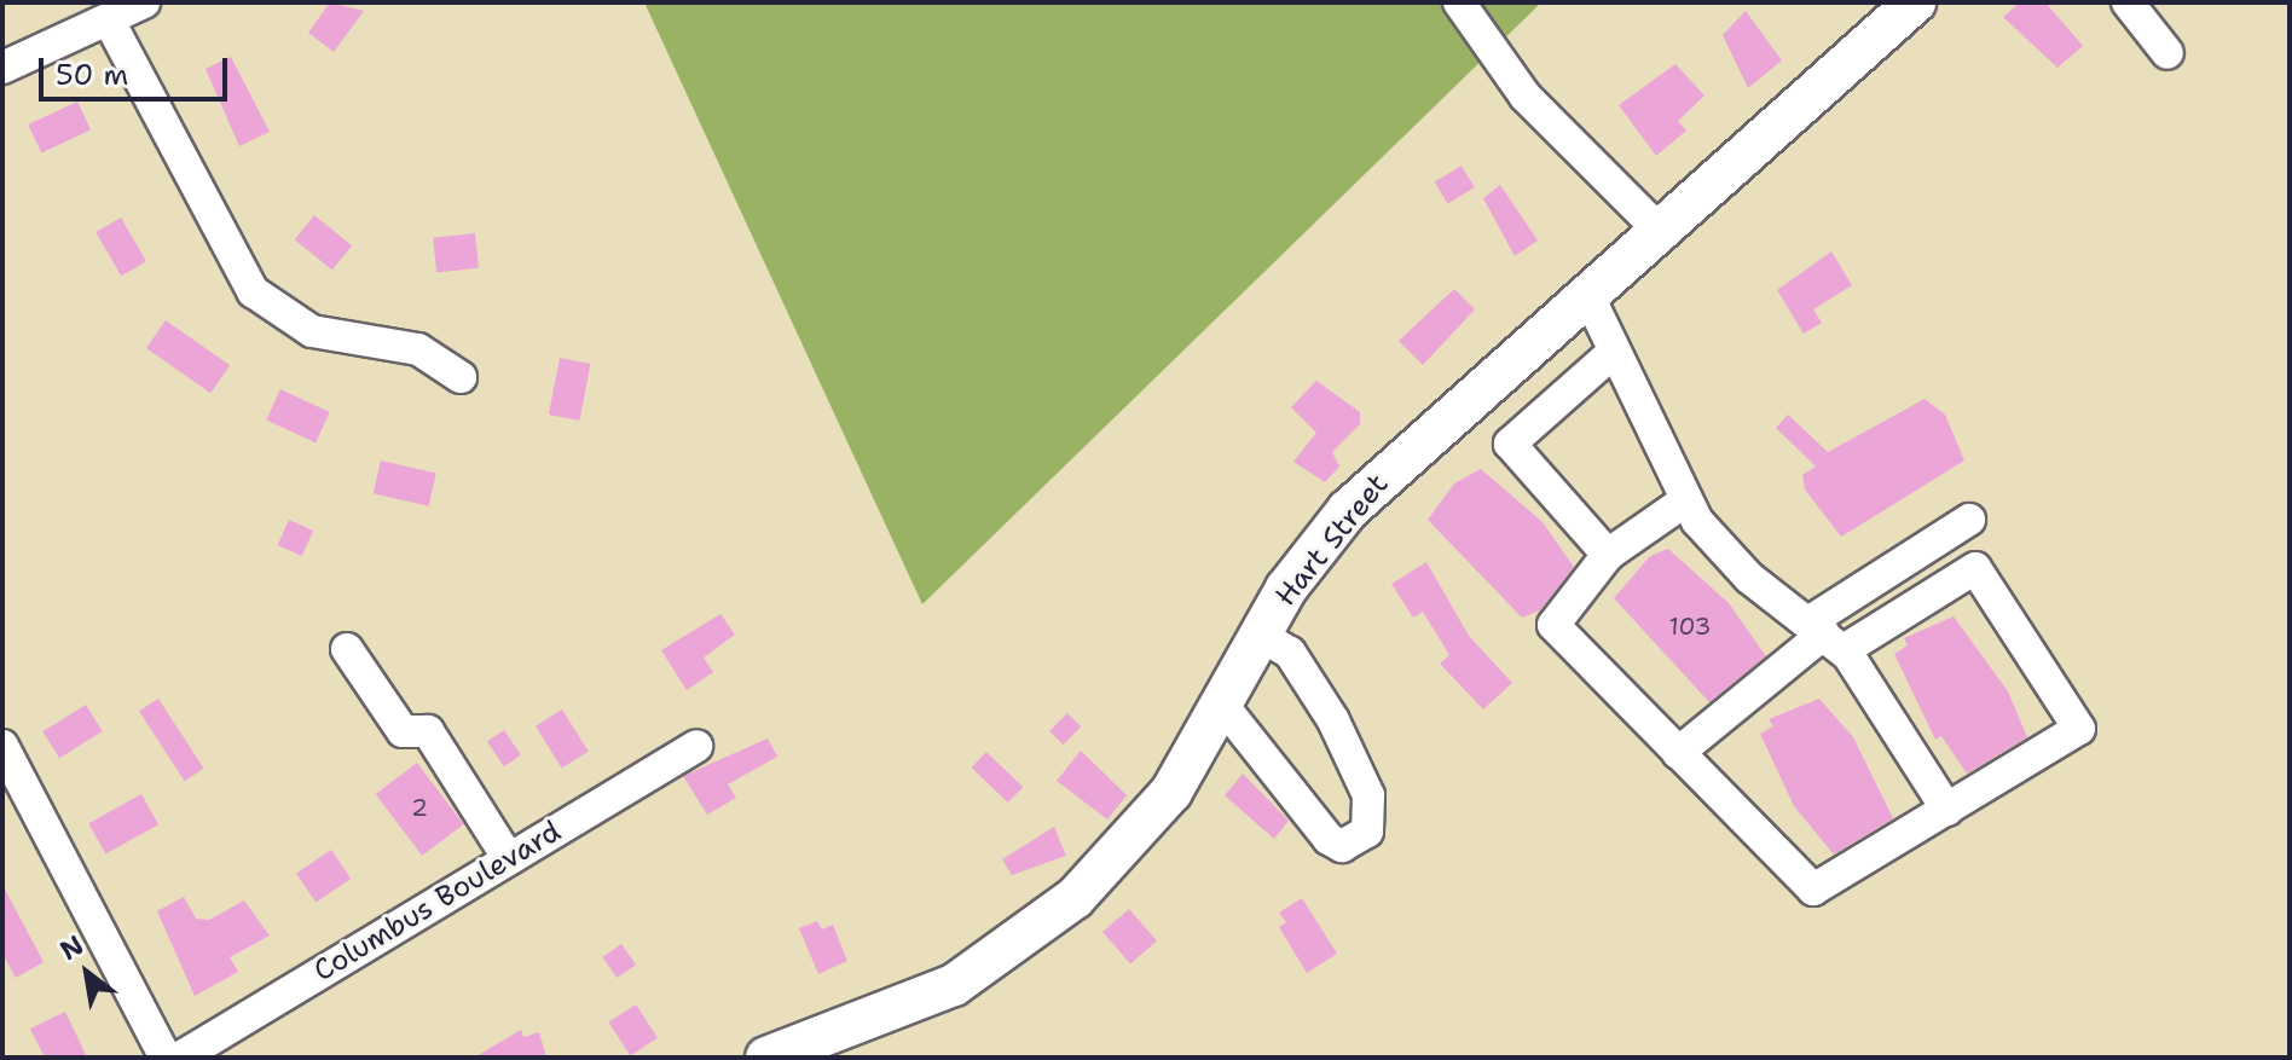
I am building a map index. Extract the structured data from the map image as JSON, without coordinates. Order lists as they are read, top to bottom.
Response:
{
  "streets": {
    "main road": ["Hart Street"],
    "street": ["Columbus Boulevard"]
  },
  "house_numbers": ["103", "2"],
  "scale_bar": "50 m",
  "north": "top left"
}
